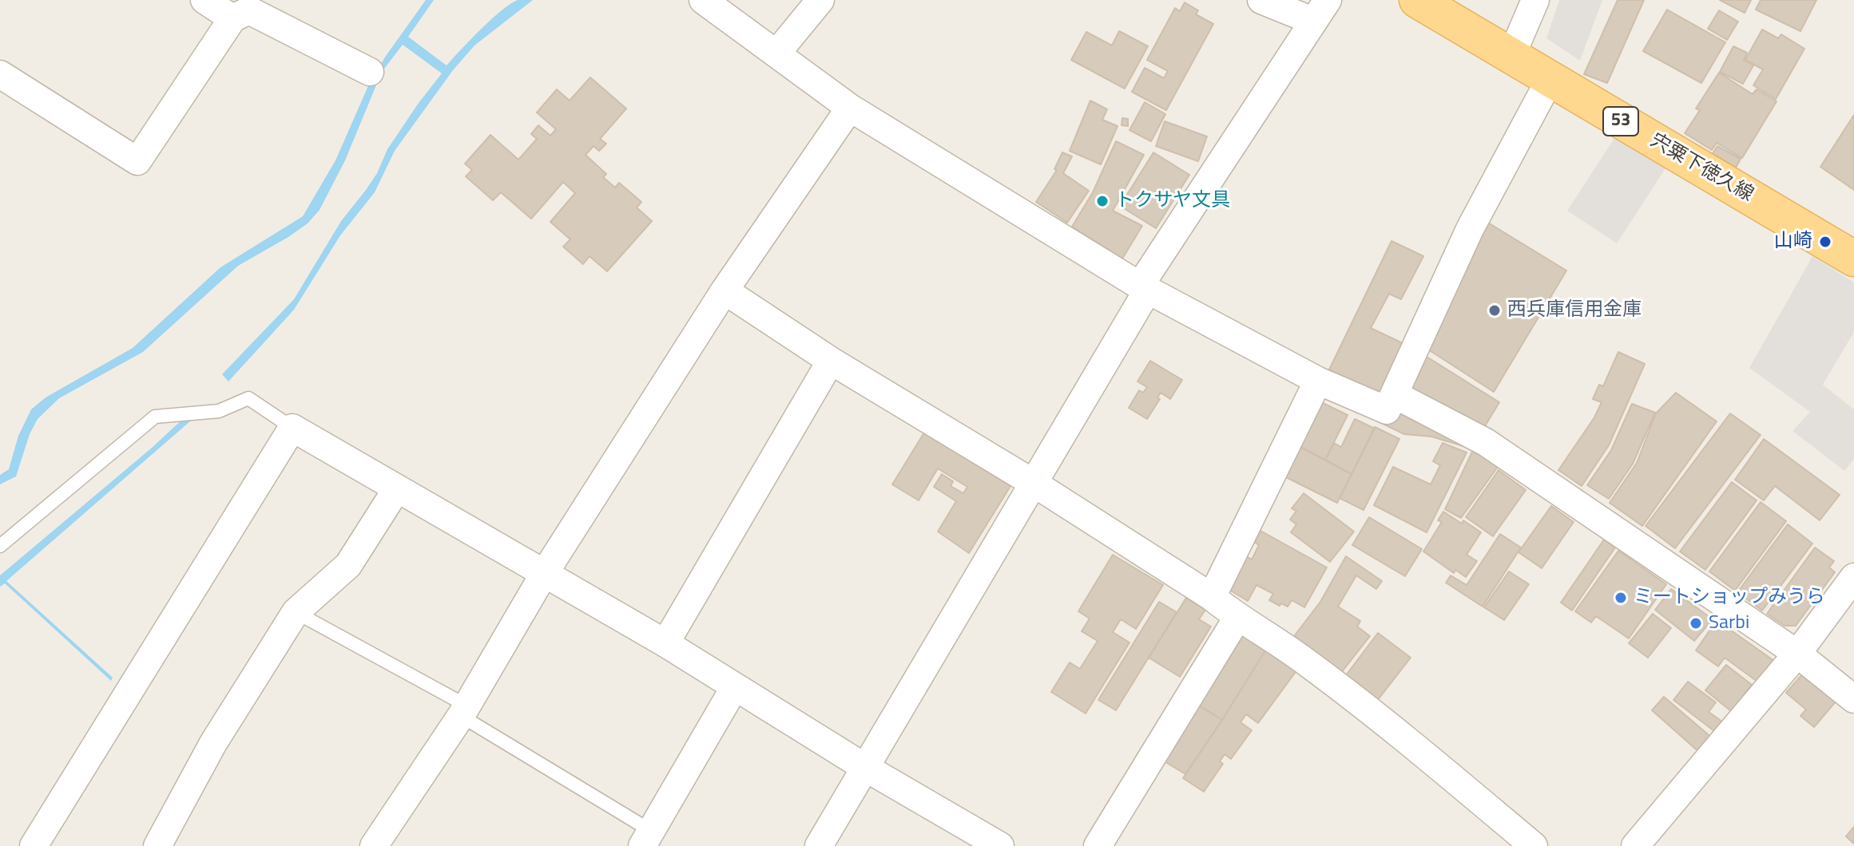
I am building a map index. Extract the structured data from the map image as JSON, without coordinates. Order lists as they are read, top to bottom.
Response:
{
  "streets": {
    "main road": ["53", "宍粟下徳久線"]
  },
  "places": [
    "トクサヤ文具",
    "山崎",
    "西兵庫信用金庫",
    "ミートショップみうら",
    "Sarbi"
  ]
}
